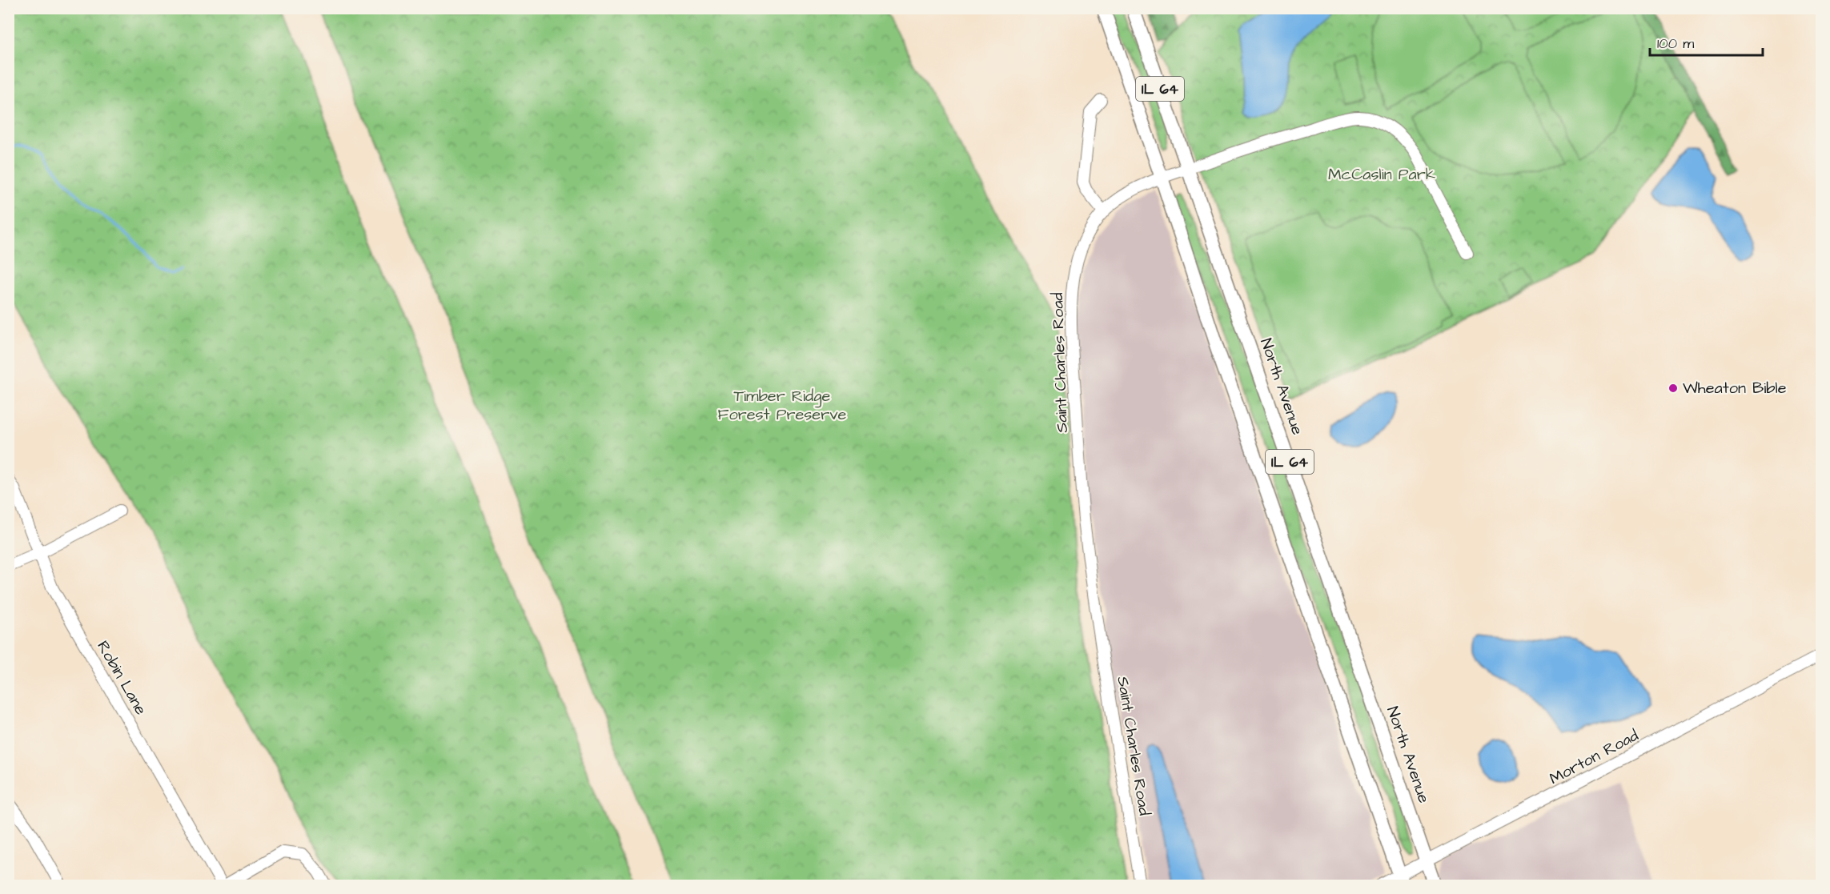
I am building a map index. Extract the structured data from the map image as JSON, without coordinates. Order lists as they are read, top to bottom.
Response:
{
  "streets": {
    "main road": ["IL 64", "North Avenue"],
    "street": ["Saint Charles Road", "Robin Lane", "Morton Road"]
  },
  "crossings": [
    ["IL 64", "Saint Charles Road"],
    ["IL 64", "Morton Road"],
    ["Saint Charles Road", "North Avenue"],
    ["North Avenue", "Morton Road"]
  ],
  "parks": ["McCaslin Park", "Timber Ridge Forest Preserve"],
  "places": ["Wheaton Bible"],
  "scale_bar": "100 m"
}
